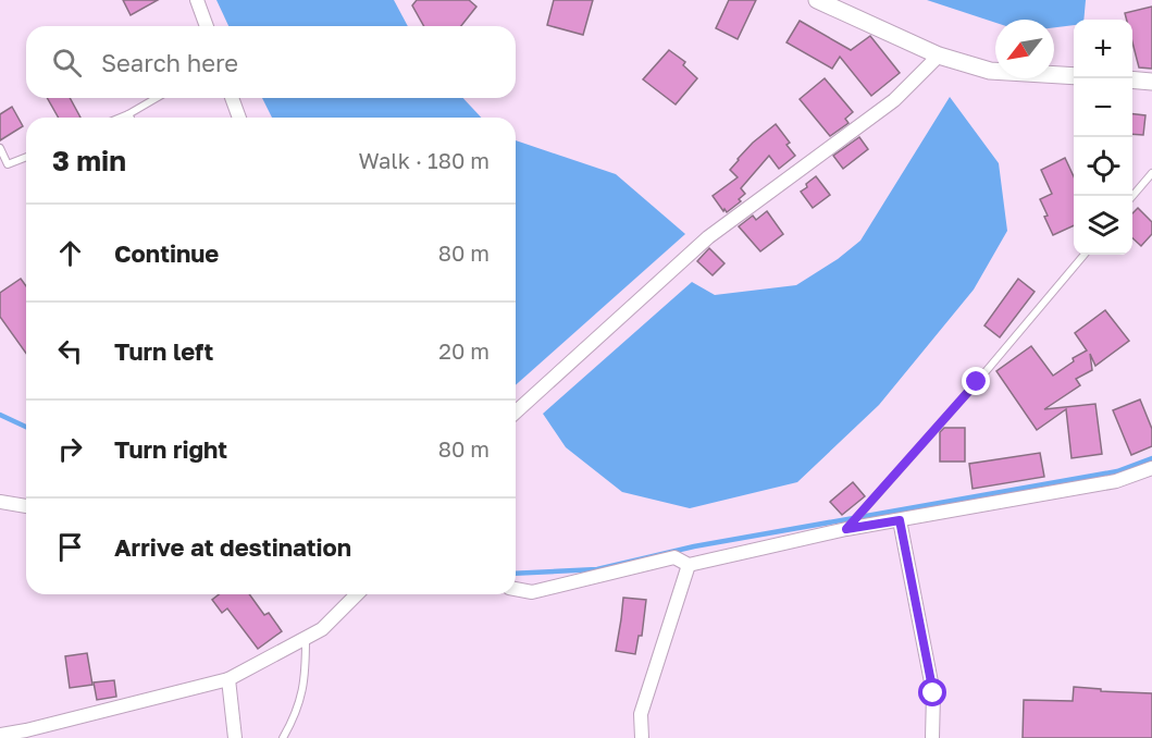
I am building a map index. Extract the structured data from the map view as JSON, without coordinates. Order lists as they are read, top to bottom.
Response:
{
  "north": "bottom left",
  "page": {
    "map_buttons": ["+", "−"],
    "search": "Search here",
    "heading": ["3 min", "Walk · 180 m"],
    "list": [
      ["Continue", "80 m"],
      ["Turn left", "20 m"],
      ["Turn right", "80 m"],
      "Arrive at destination"
    ]
  }
}
